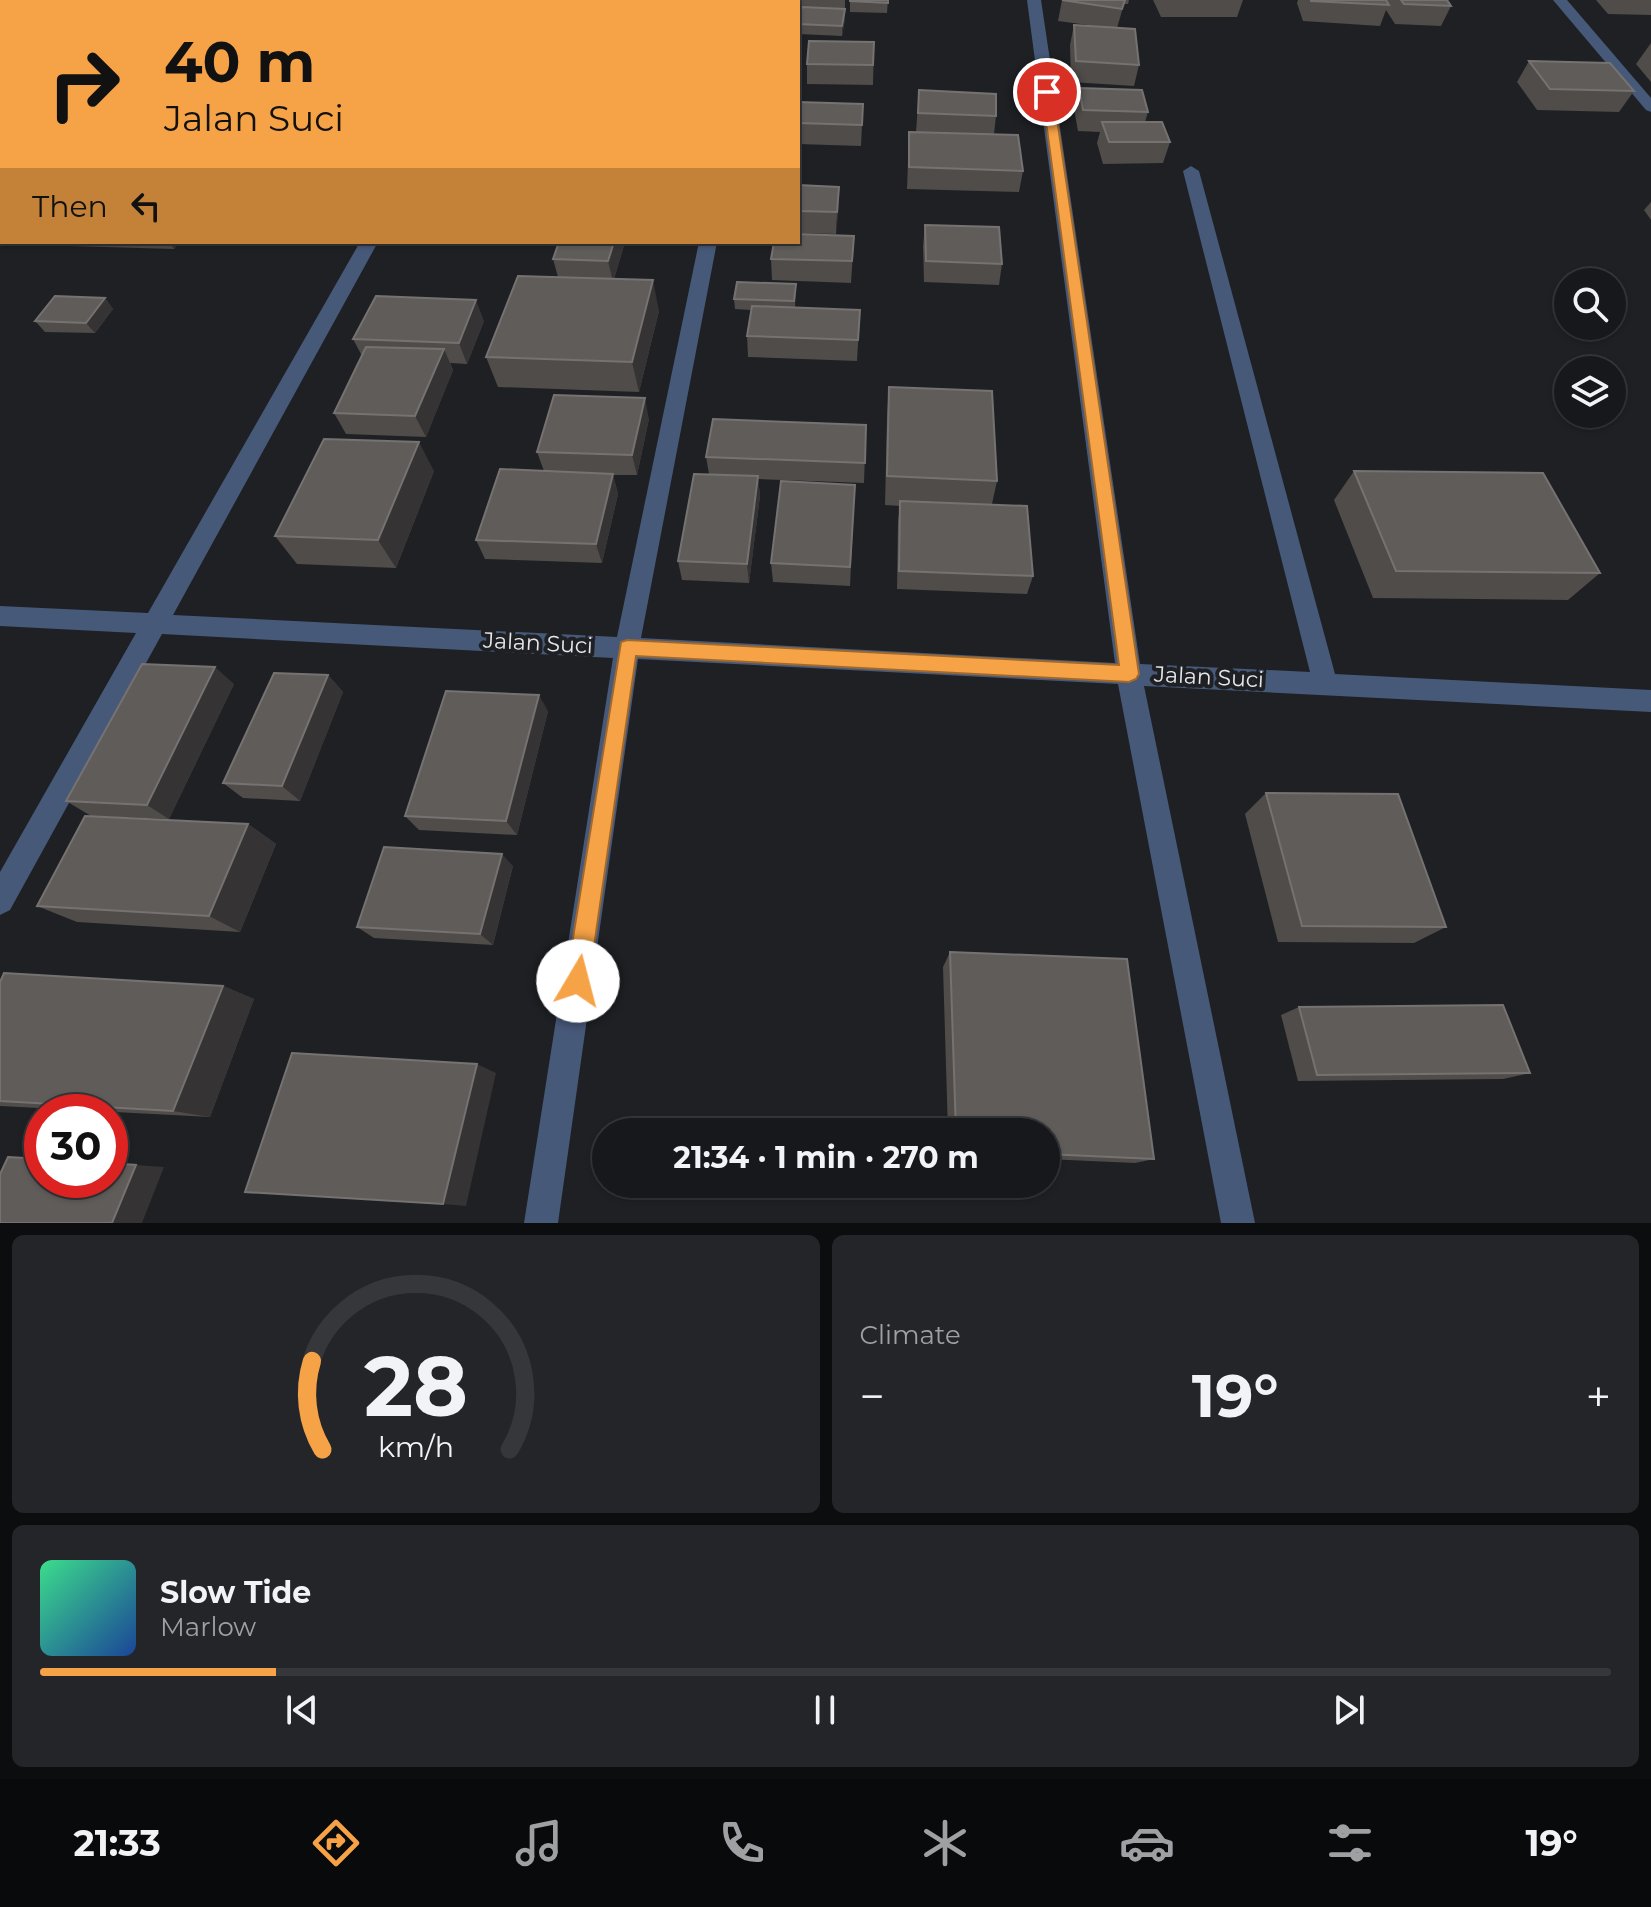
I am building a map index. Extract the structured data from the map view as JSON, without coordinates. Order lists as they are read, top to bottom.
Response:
{
  "streets": {
    "street": ["Jalan Suci"]
  },
  "page": {
    "turn": ["40 m", "Jalan Suci"],
    "then": "Then",
    "limit": "30",
    "trip": "21:34 · 1 min · 270 m",
    "tile": "Climate",
    "heat": ["−", "19°", "+"],
    "song": ["Slow Tide", "Marlow"],
    "tabs": ["21:33", "19°"],
    "gauge": ["28", "km/h"]
  }
}
